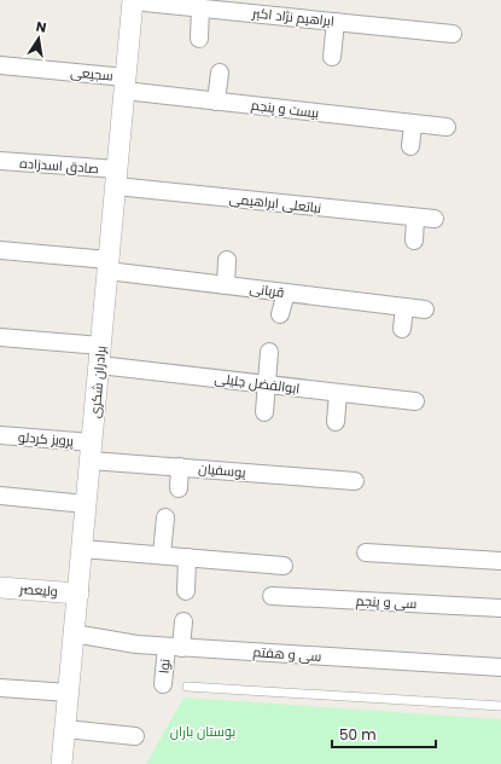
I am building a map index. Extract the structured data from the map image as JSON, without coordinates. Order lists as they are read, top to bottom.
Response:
{
  "streets": {
    "street": [
      "ابراهیم نژاد اکبر",
      "سجیعی",
      "بیست و پنجم",
      "صادق اسدزاده",
      "نباتعلی ابراهیمی",
      "قربانی",
      "برادران شکری",
      "ابوالفضل جلیلی",
      "پرویز کردلو",
      "یوسفیان",
      "ولیعصر",
      "سی و پنجم",
      "سی و هفتم",
      "نوا"
    ]
  },
  "crossings": [
    ["ابراهیم نژاد اکبر", "برادران شکری"],
    ["سجیعی", "بیست و پنجم"],
    ["سجیعی", "برادران شکری"],
    ["بیست و پنجم", "برادران شکری"],
    ["صادق اسدزاده", "نباتعلی ابراهیمی"],
    ["صادق اسدزاده", "برادران شکری"],
    ["نباتعلی ابراهیمی", "برادران شکری"],
    ["قربانی", "برادران شکری"],
    ["برادران شکری", "ابوالفضل جلیلی"],
    ["برادران شکری", "پرویز کردلو"],
    ["برادران شکری", "یوسفیان"],
    ["برادران شکری", "ولیعصر"],
    ["برادران شکری", "سی و هفتم"],
    ["پرویز کردلو", "یوسفیان"],
    ["سی و هفتم", "نوا"]
  ],
  "parks": ["بوستان باران"],
  "scale_bar": "50 m",
  "north": "top"
}
